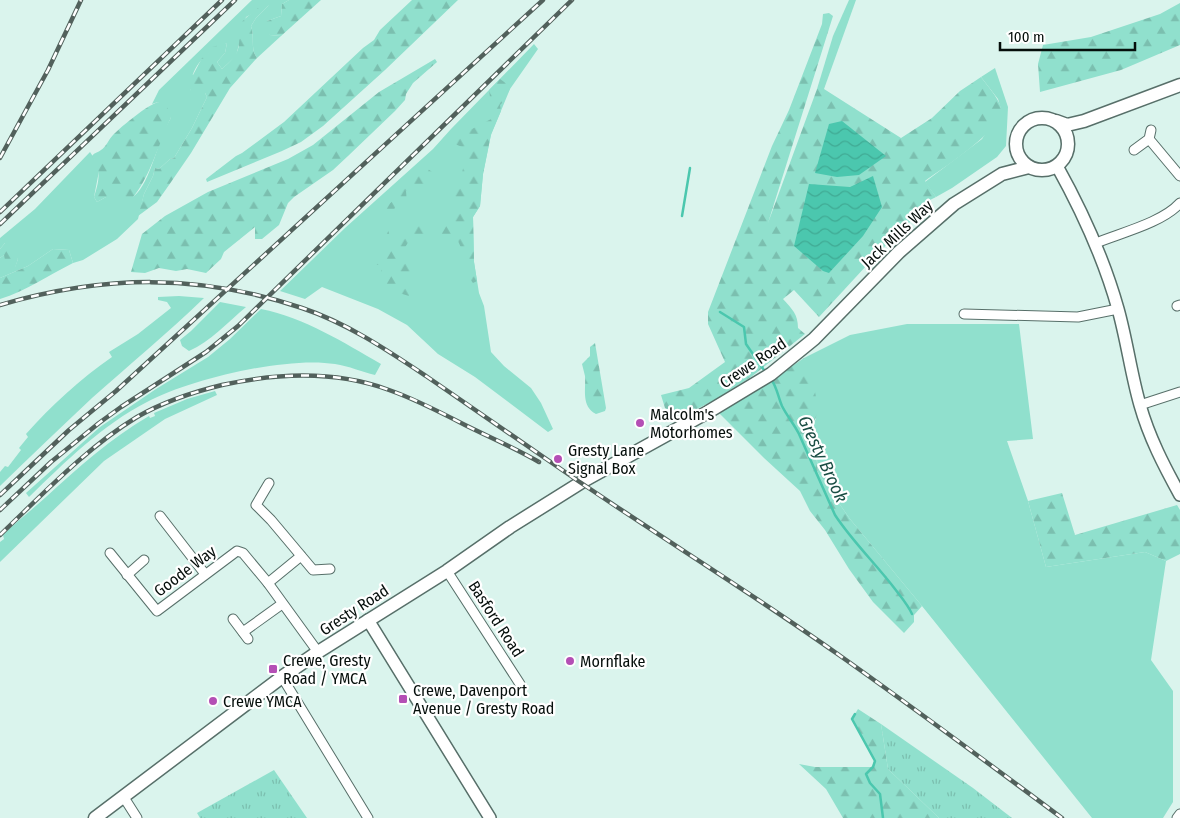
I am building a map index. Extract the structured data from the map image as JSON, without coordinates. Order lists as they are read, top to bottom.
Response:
{
  "streets": {
    "main road": ["Jack Mills Way", "Crewe Road", "Gresty Road"],
    "street": ["Goode Way", "Basford Road"]
  },
  "crossings": [
    ["Jack Mills Way", "Crewe Road"],
    ["Crewe Road", "Gresty Road"],
    ["Goode Way", "Gresty Road"],
    ["Gresty Road", "Basford Road"]
  ],
  "water": ["Gresty Brook"],
  "places": {
    "other": [
      "Malcolm's Motorhomes",
      "Gresty Lane Signal Box",
      "Mornflake",
      "Crewe YMCA"
    ],
    "transit": ["Crewe, Gresty Road / YMCA", "Crewe, Davenport Avenue / Gresty Road"]
  },
  "scale_bar": "100 m"
}
